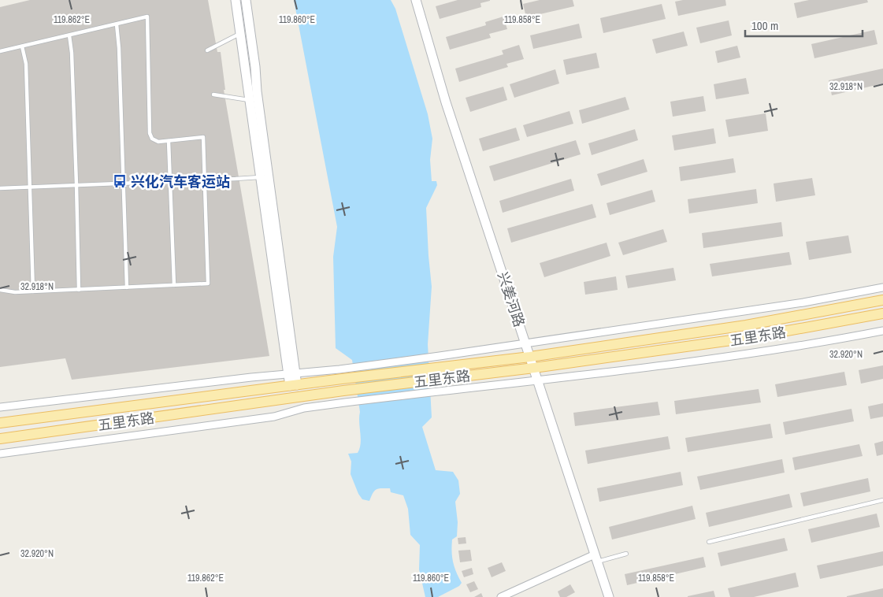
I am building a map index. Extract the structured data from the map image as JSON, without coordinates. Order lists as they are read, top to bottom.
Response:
{
  "streets": {
    "main road": ["五里东路"],
    "street": ["兴姜河路"]
  },
  "crossings": [
    ["兴姜河路", "五里东路"]
  ],
  "places": {
    "bus stop": ["兴化汽车客运站"]
  },
  "scale_bar": "100 m",
  "coordinates": [
    "119.862°E",
    "119.860°E",
    "119.858°E",
    "32.918°N",
    "32.920°N"
  ]
}
